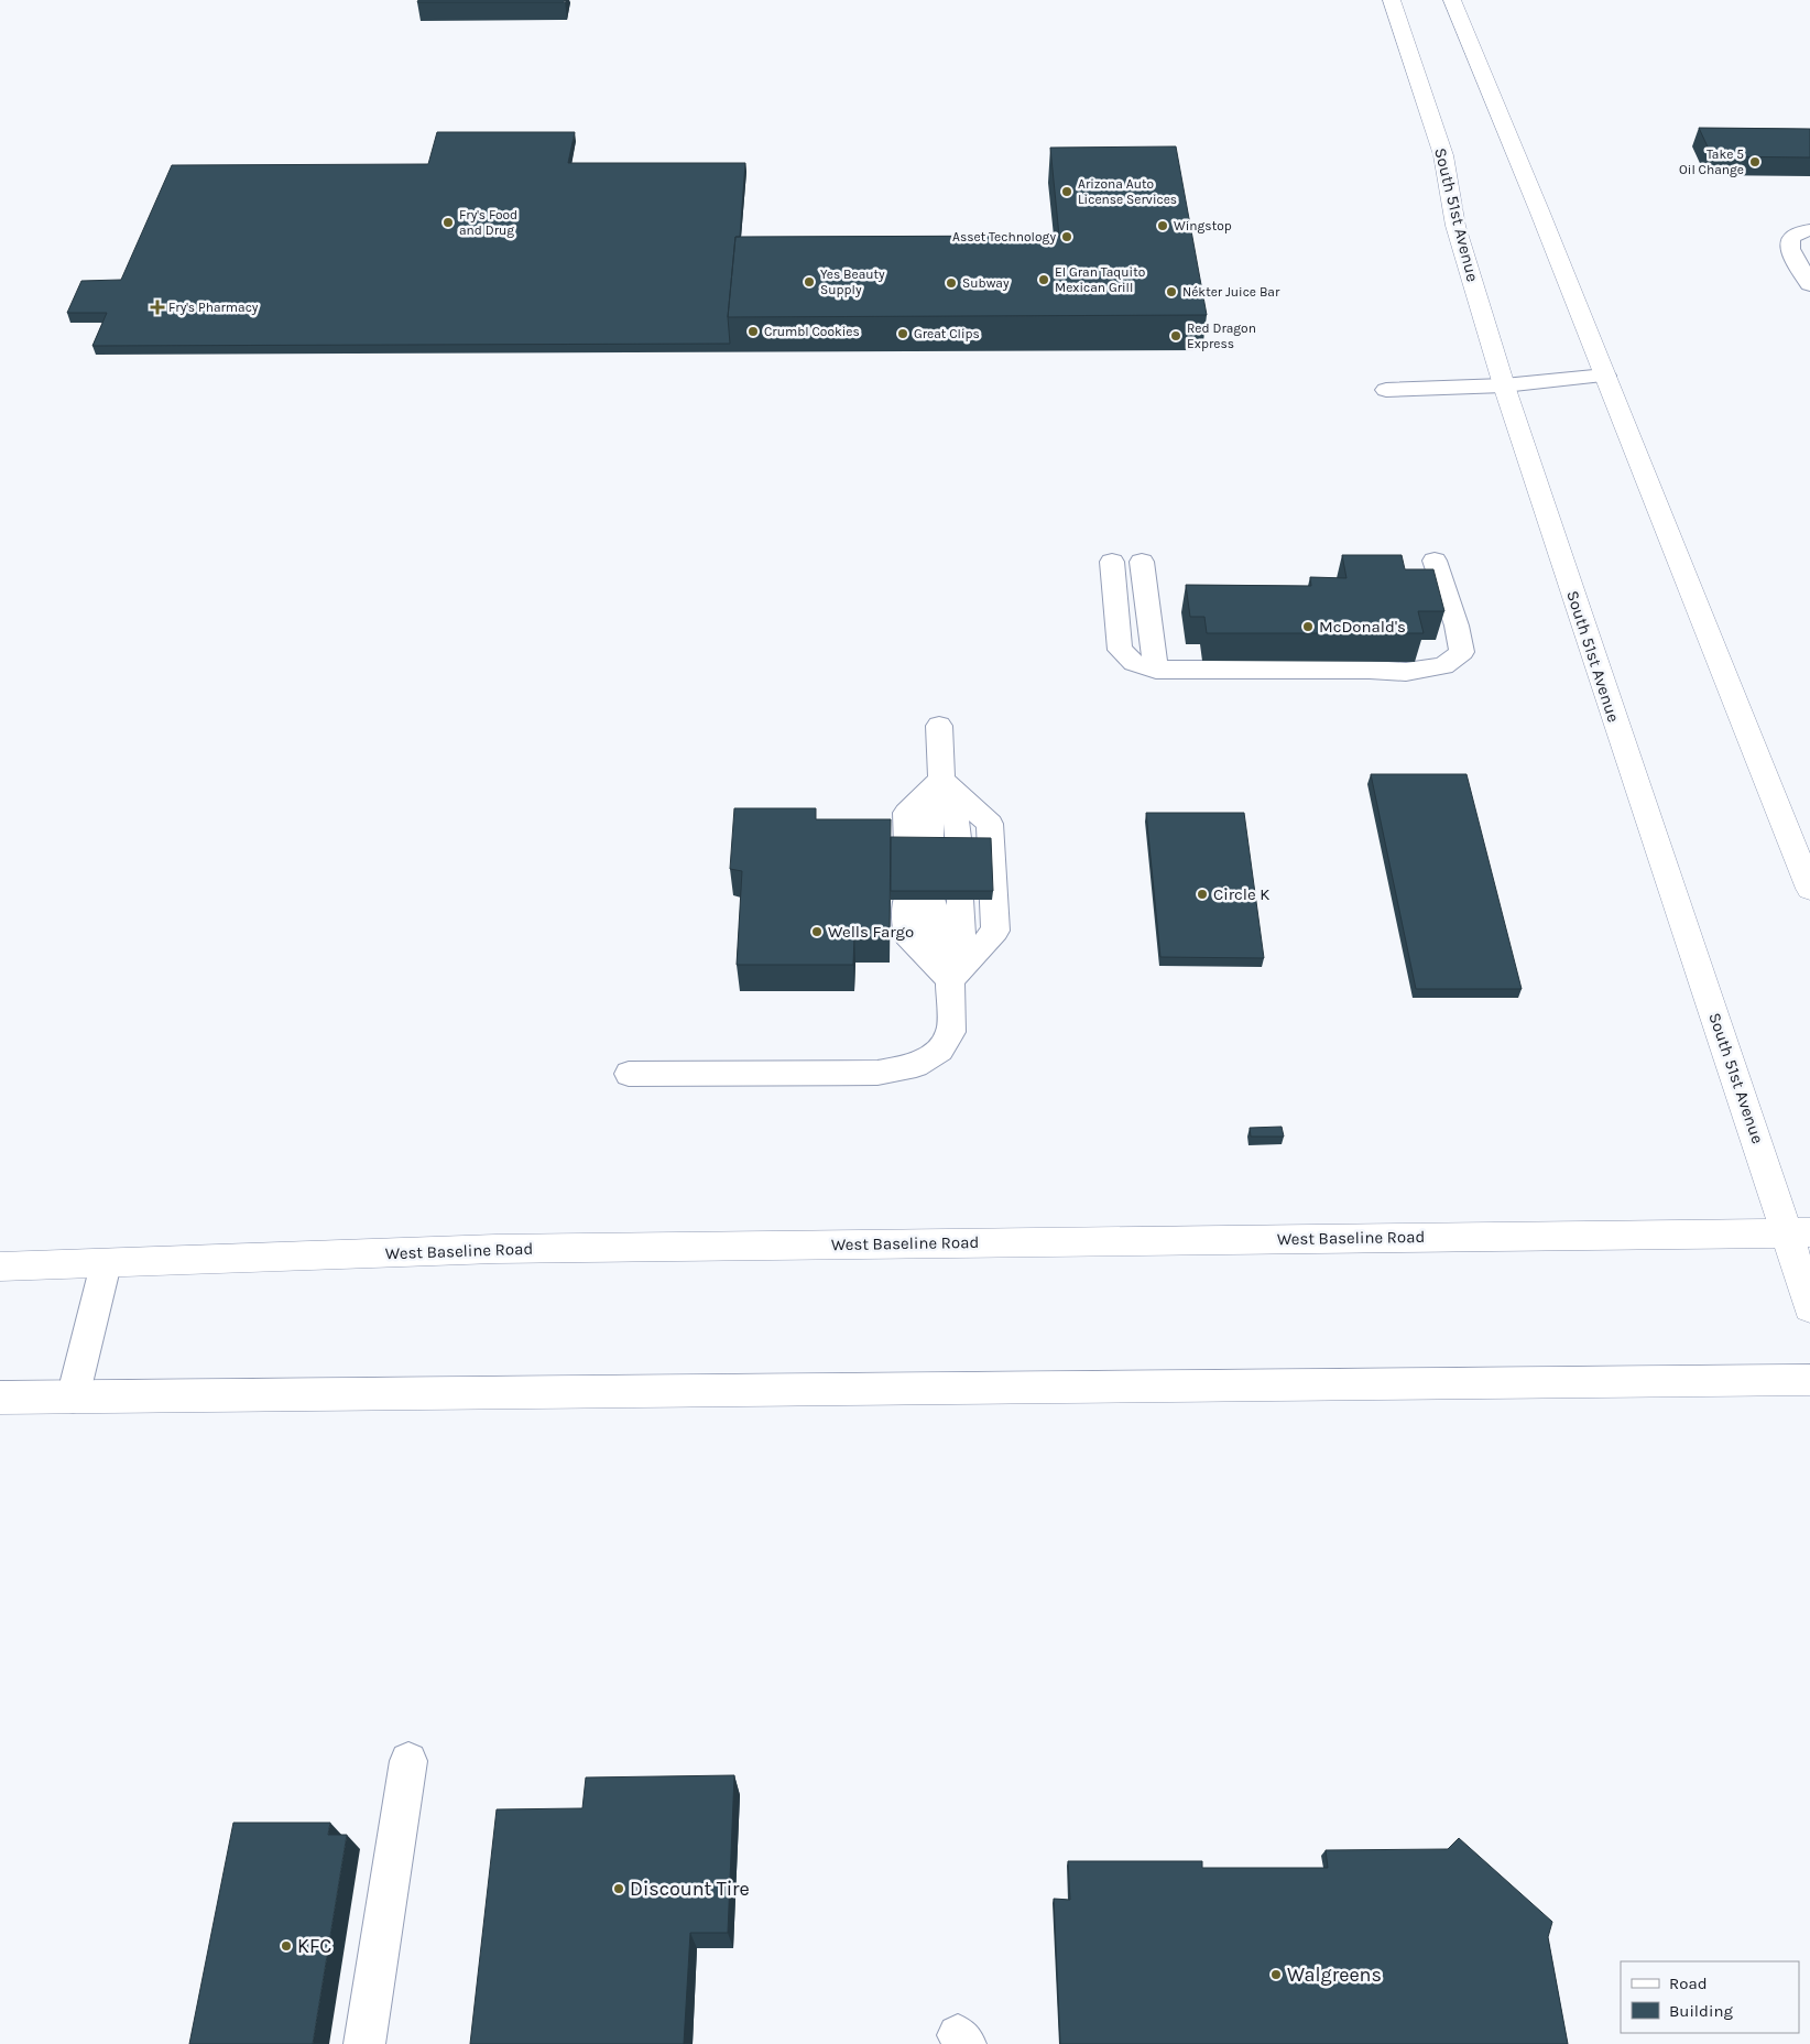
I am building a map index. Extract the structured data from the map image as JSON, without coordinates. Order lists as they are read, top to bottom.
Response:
{
  "streets": {
    "main road": ["South 51st Avenue", "West Baseline Road"]
  },
  "crossings": [
    ["South 51st Avenue", "West Baseline Road"]
  ],
  "places": {
    "other": [
      "Take 5 Oil Change",
      "Arizona Auto License Services",
      "Fry's Food and Drug",
      "Wingstop",
      "Asset Technology",
      "El Gran Taquito Mexican Grill",
      "Yes Beauty Supply",
      "Subway",
      "Nékter Juice Bar",
      "Crumbl Cookies",
      "Great Clips",
      "Red Dragon Express",
      "McDonald's",
      "Circle K",
      "Wells Fargo",
      "Discount Tire",
      "KFC",
      "Walgreens"
    ],
    "health": ["Fry's Pharmacy"]
  },
  "legend": ["Road", "Building"]
}
